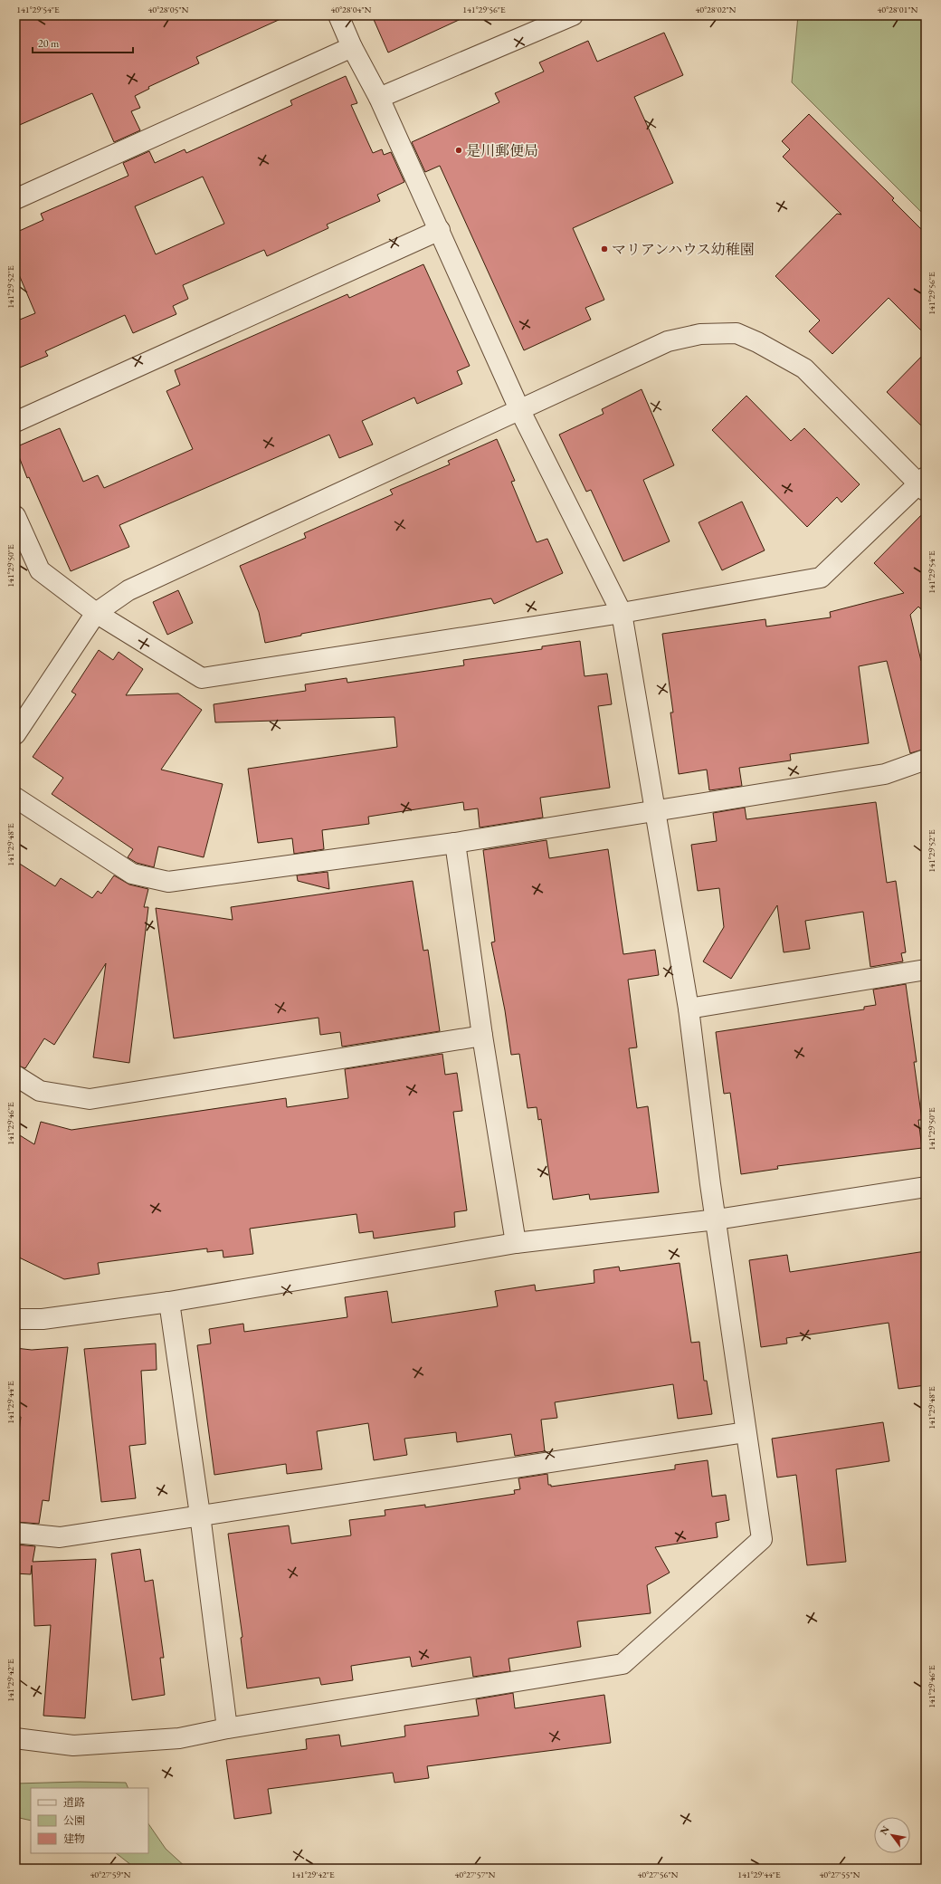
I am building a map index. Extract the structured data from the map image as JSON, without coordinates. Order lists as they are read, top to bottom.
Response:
{
  "places": ["是川郵便局", "マリアンハウス幼稚園"],
  "legend": ["道路", "公園", "建物"],
  "scale_bar": "20 m",
  "north": "top left",
  "coordinates": [
    "141°29'54\"E",
    "40°28'05\"N",
    "40°28'04\"N",
    "141°29'56\"E",
    "40°28'02\"N",
    "40°28'01\"N",
    "141°29'52\"E",
    "141°29'50\"E",
    "141°29'48\"E",
    "141°29'46\"E",
    "141°29'44\"E",
    "141°29'42\"E",
    "40°27'59\"N",
    "40°27'57\"N",
    "40°27'56\"N",
    "40°27'55\"N"
  ]
}
